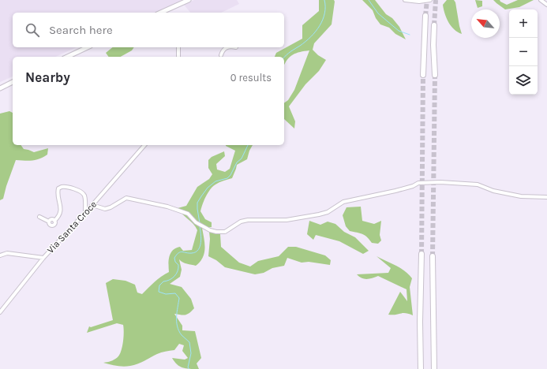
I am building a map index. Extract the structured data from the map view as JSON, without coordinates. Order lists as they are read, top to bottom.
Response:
{
  "streets": {
    "street": ["Via Santa Croce"]
  },
  "north": "top left",
  "page": {
    "map_buttons": ["+", "−"],
    "search": "Search here",
    "heading": ["Nearby", "0 results"]
  }
}
